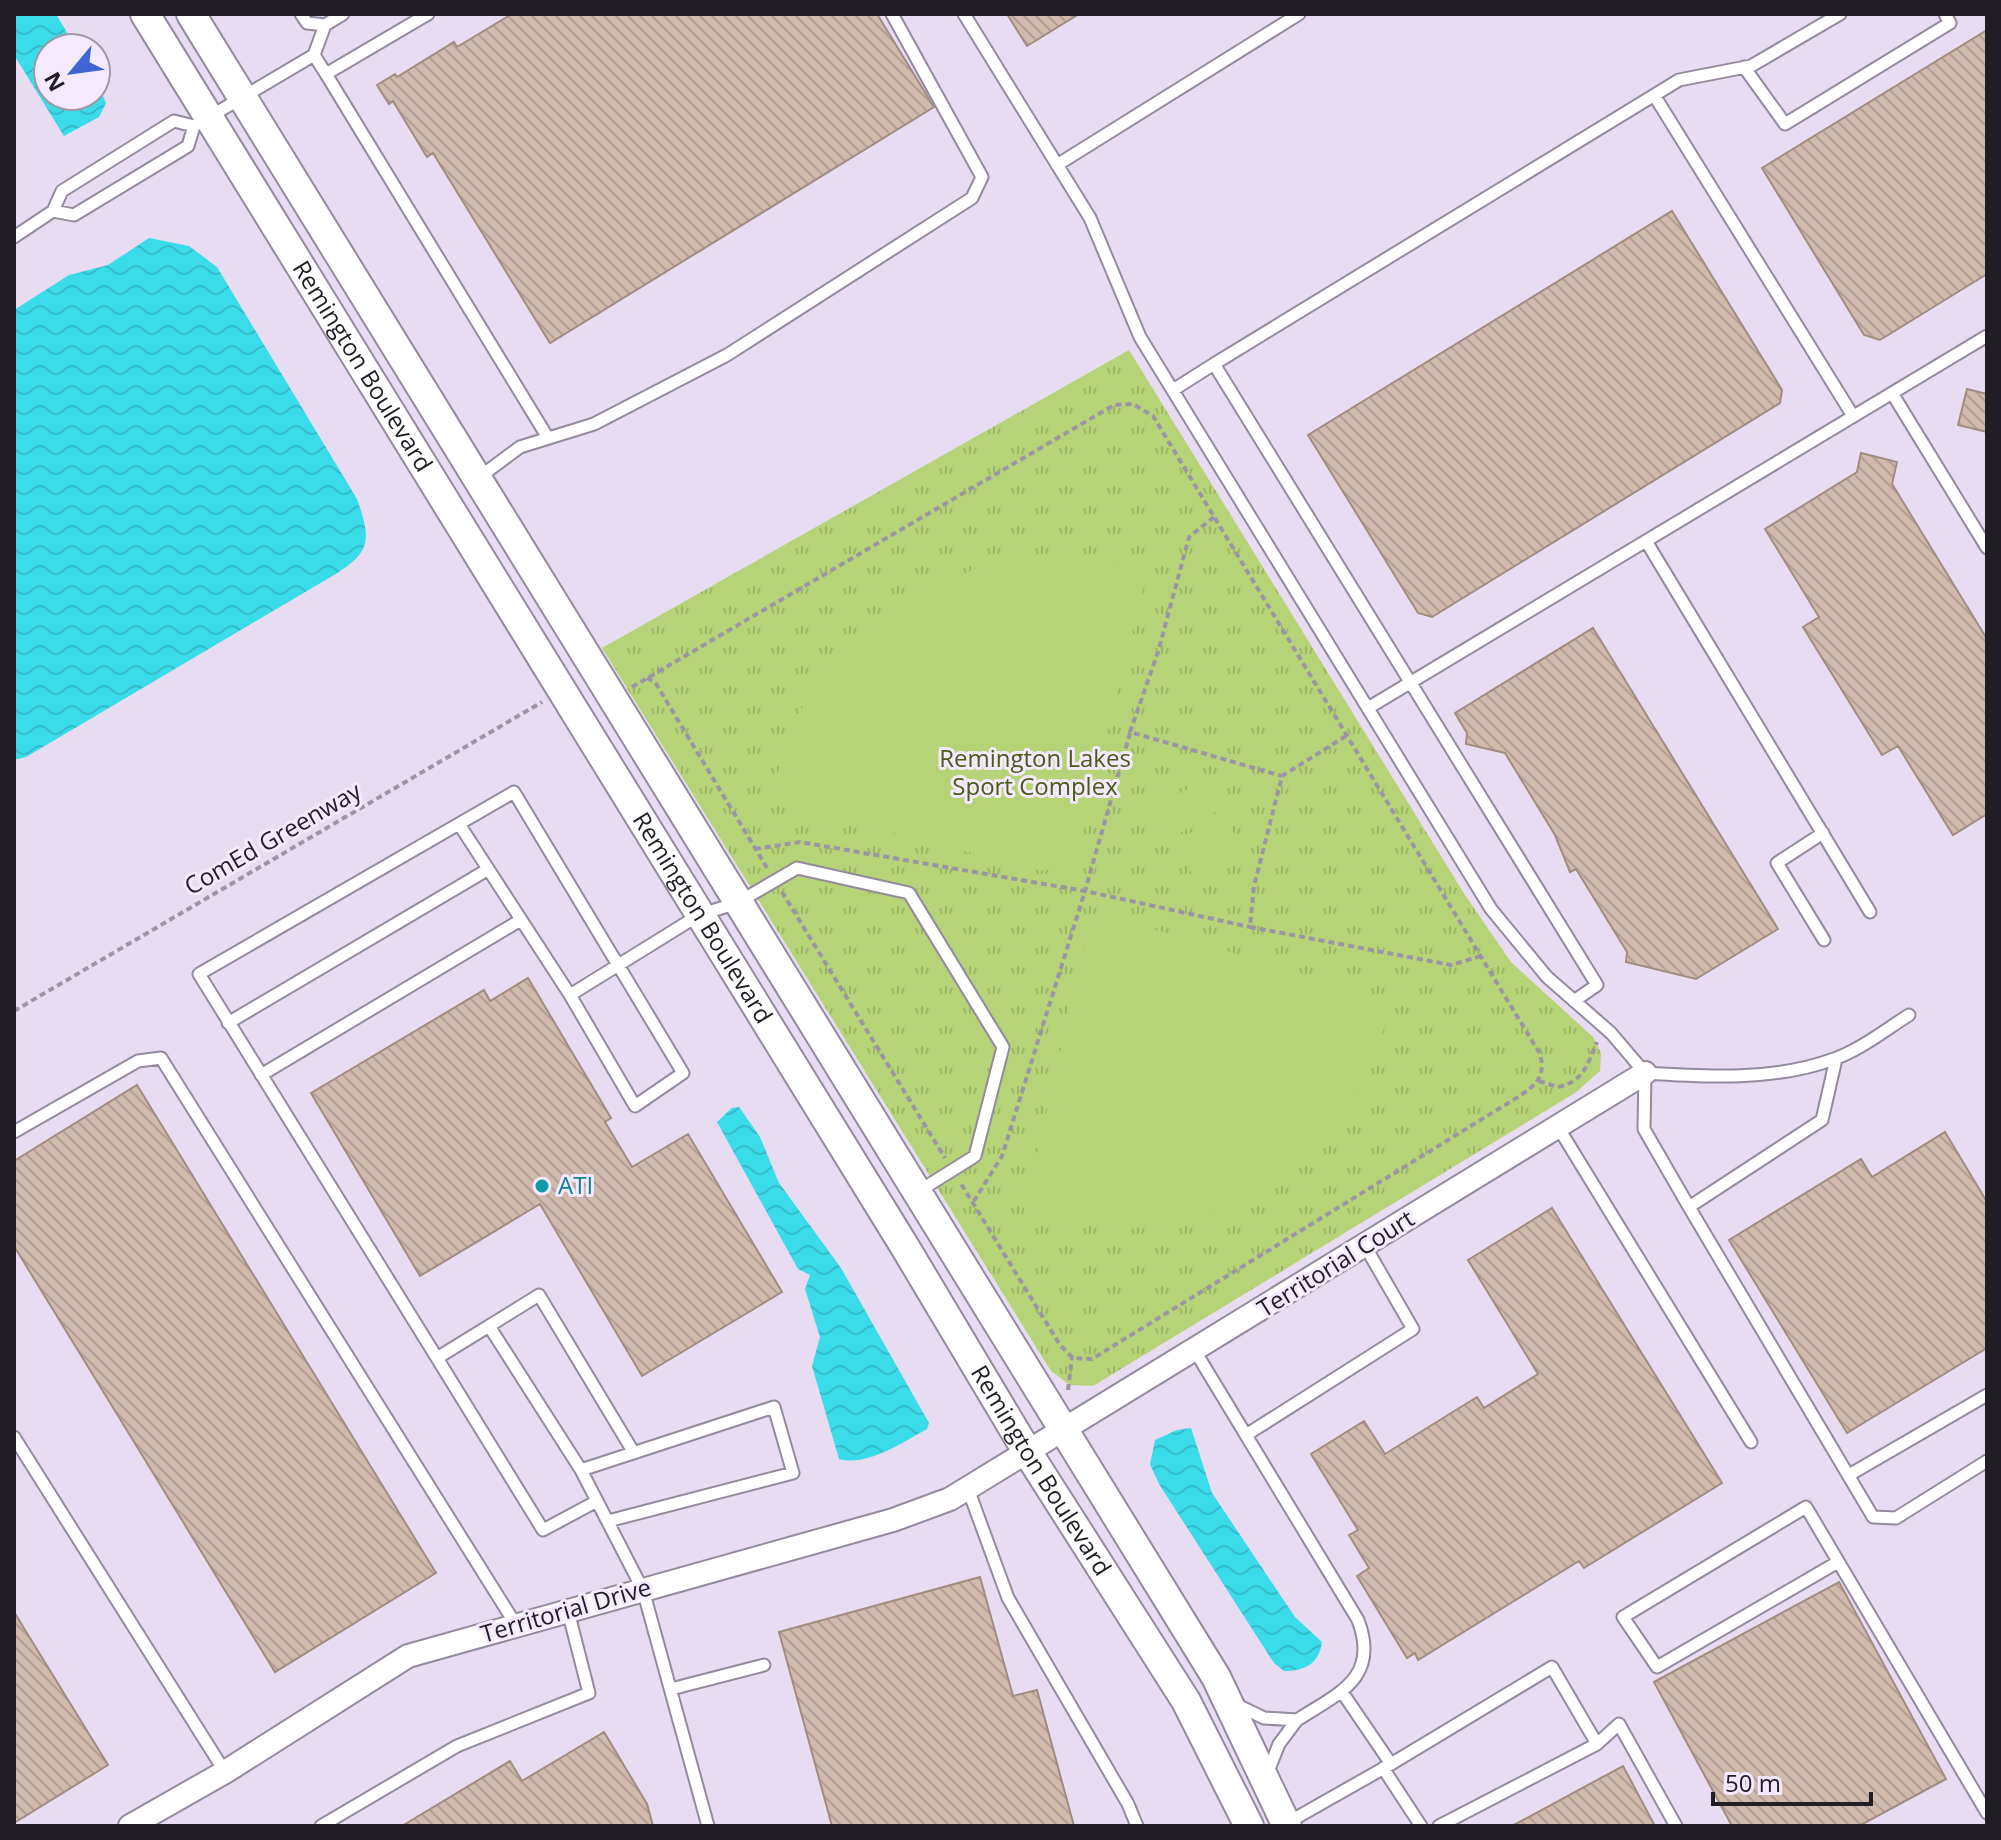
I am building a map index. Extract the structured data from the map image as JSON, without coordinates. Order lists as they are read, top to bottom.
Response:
{
  "streets": {
    "street": ["Remington Boulevard", "Territorial Court", "Territorial Drive"],
    "path": ["ComEd Greenway"]
  },
  "crossings": [
    ["Remington Boulevard", "Territorial Court"],
    ["Remington Boulevard", "Territorial Drive"],
    ["Territorial Court", "Territorial Drive"]
  ],
  "parks": ["Remington Lakes Sport Complex"],
  "places": ["ATI"],
  "scale_bar": "50 m",
  "north": "bottom left"
}
